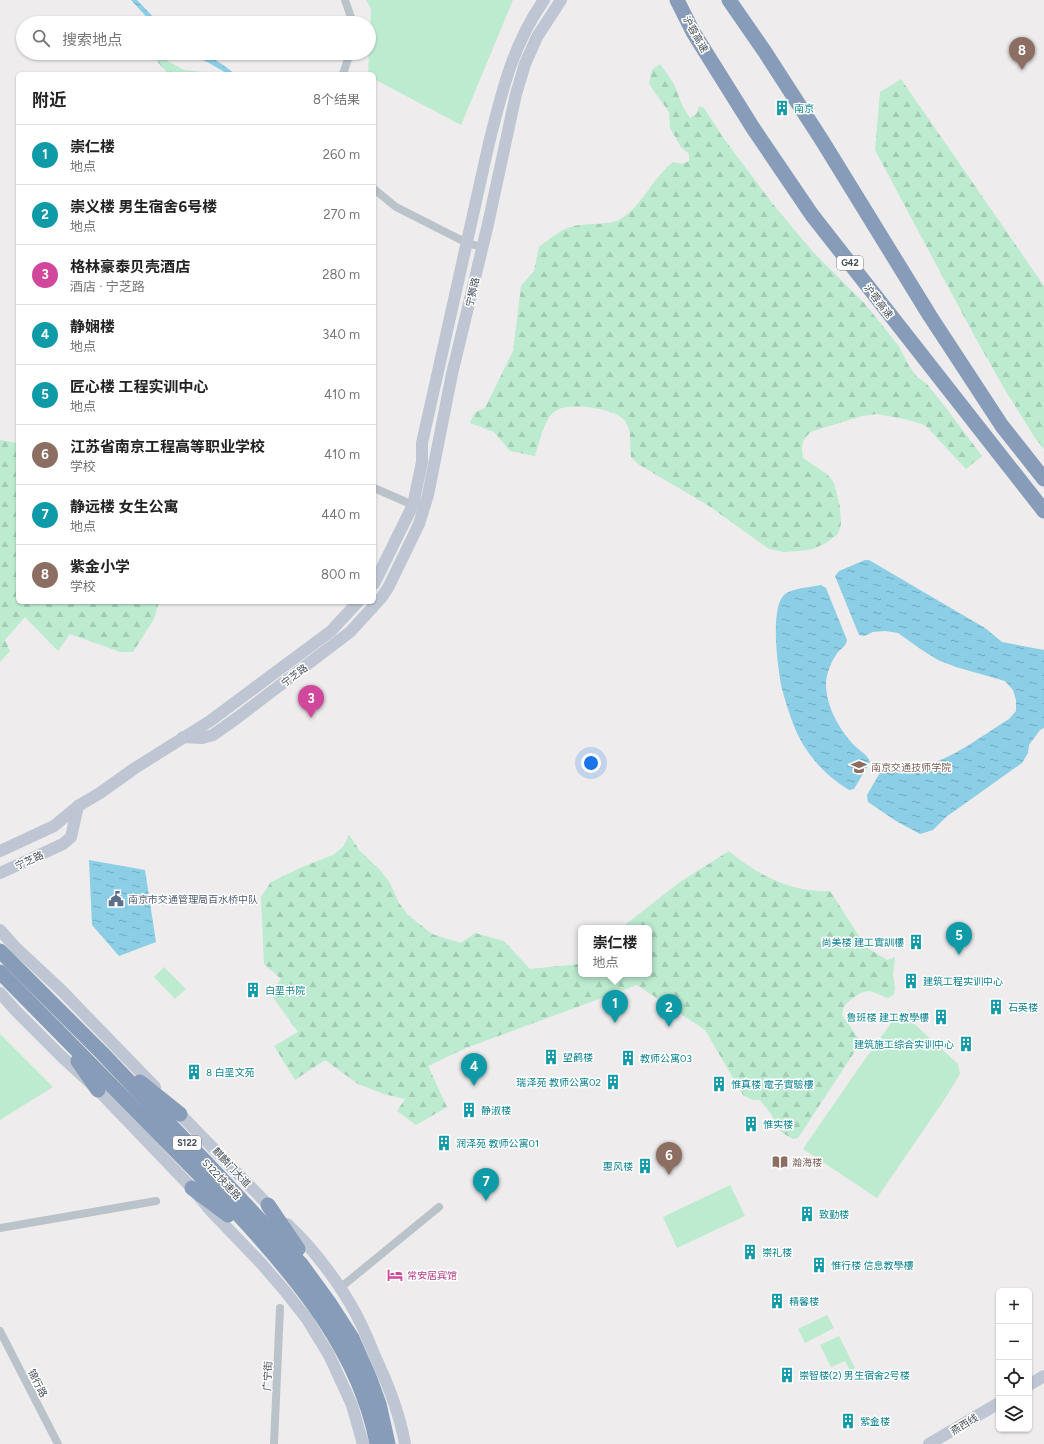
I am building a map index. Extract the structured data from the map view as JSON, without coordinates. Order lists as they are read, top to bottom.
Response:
{
  "streets": {
    "highway": [
      "沪蓉高速",
      "G42",
      "S122",
      "S122快速路"
    ],
    "main road": [
      "宁狮路",
      "宁芝路",
      "麒麟门大道",
      "燕西线"
    ],
    "street": ["广宁街", "锦行路"]
  },
  "crossings": [
    ["宁狮路", "宁芝路"]
  ],
  "places": {
    "building": [
      "南京",
      "尚美楼 建工實訓樓",
      "建筑工程实训中心",
      "白垩书院",
      "石英楼",
      "鲁班楼 建工教學樓",
      "建筑施工综合实训中心",
      "望鹤楼",
      "教师公寓03",
      "8 白垩文苑",
      "瑞泽苑 教师公寓02",
      "惟真楼 電子實驗樓",
      "静淑楼",
      "惟实楼",
      "润泽苑 教师公寓01",
      "惠风楼",
      "致勤楼",
      "崇礼楼",
      "惟行楼 信息教學樓",
      "精馨楼",
      "崇智楼(2) 男生宿舍2号楼",
      "紫金楼"
    ],
    "school or university": ["南京交通技师学院"],
    "public building": ["南京市交通管理局百水桥中队"],
    "library": ["瀚海楼"],
    "hotel": ["常安居宾馆"]
  },
  "page": {
    "search": "搜索地点",
    "pins": [
      "8",
      "3",
      "5",
      "1",
      "2",
      "4",
      "6",
      "7"
    ],
    "heading": ["附近", "8个结果"],
    "list": [
      {
        "mark": "1",
        "name": "崇仁楼",
        "note": "地点",
        "value": "260 m"
      },
      {
        "mark": "2",
        "name": "崇义楼 男生宿舍6号楼",
        "note": "地点",
        "value": "270 m"
      },
      {
        "mark": "3",
        "name": "格林豪泰贝壳酒店",
        "note": "酒店 · 宁芝路",
        "value": "280 m"
      },
      {
        "mark": "4",
        "name": "静娴楼",
        "note": "地点",
        "value": "340 m"
      },
      {
        "mark": "5",
        "name": "匠心楼 工程实训中心",
        "note": "地点",
        "value": "410 m"
      },
      {
        "mark": "6",
        "name": "江苏省南京工程高等职业学校",
        "note": "学校",
        "value": "410 m"
      },
      {
        "mark": "7",
        "name": "静远楼 女生公寓",
        "note": "地点",
        "value": "440 m"
      },
      {
        "mark": "8",
        "name": "紫金小学",
        "note": "学校",
        "value": "800 m"
      }
    ],
    "popup": ["崇仁楼", "地点"],
    "map_buttons": ["+", "−"]
  }
}
